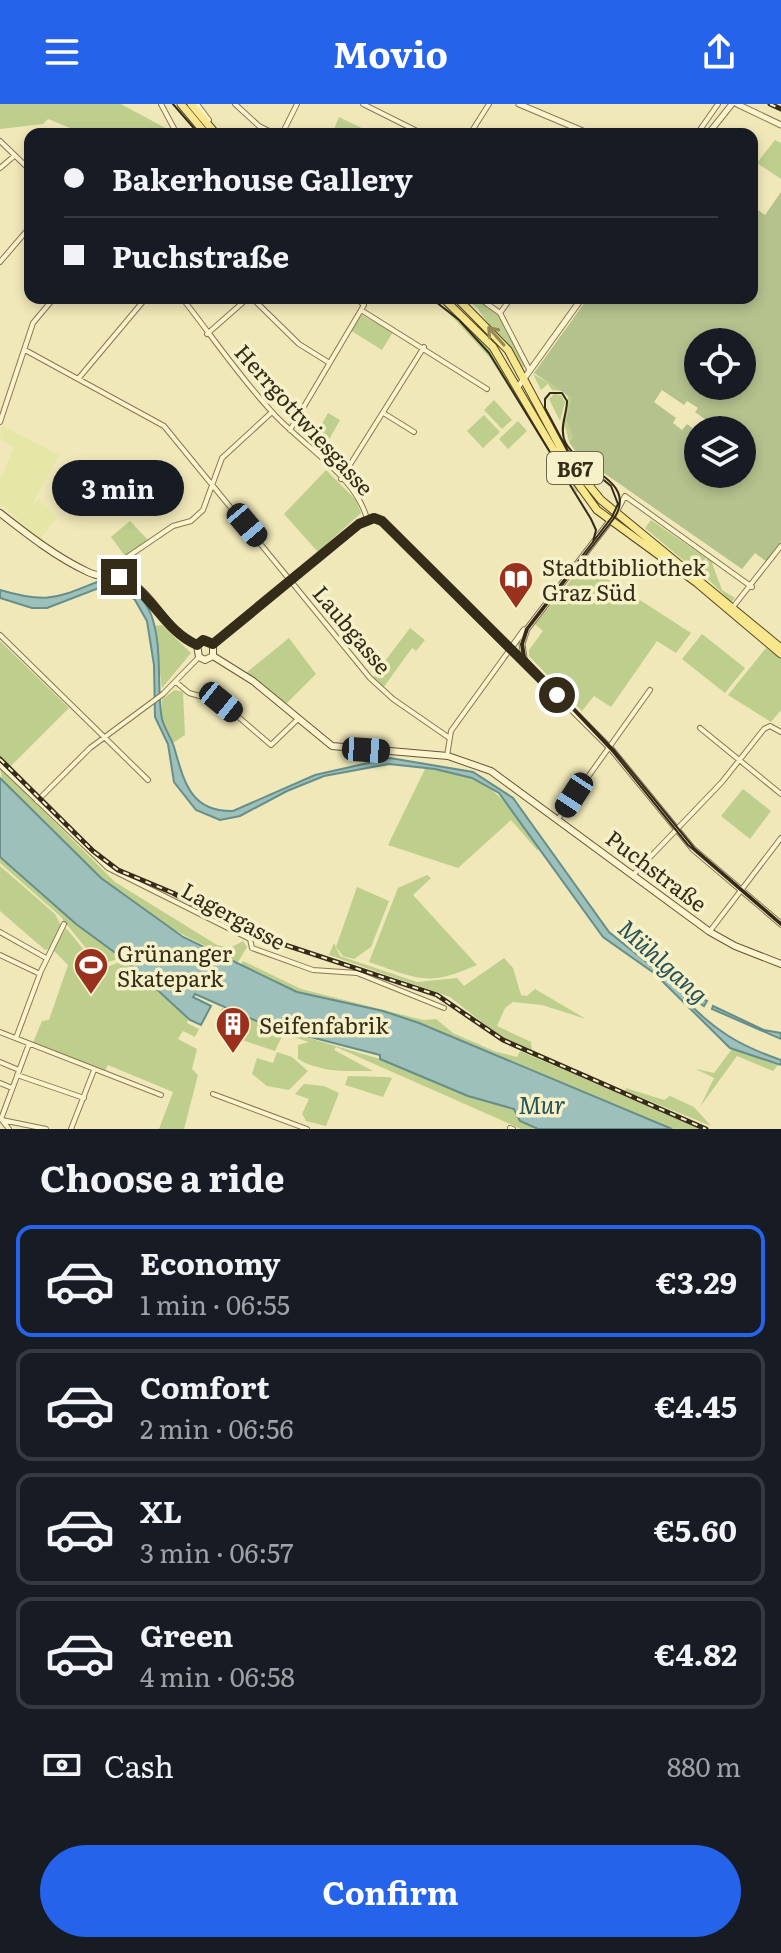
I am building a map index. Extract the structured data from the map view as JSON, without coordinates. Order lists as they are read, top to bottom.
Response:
{
  "streets": {
    "main road": ["B67", "Puchstraße"],
    "street": ["Herrgottwiesgasse", "Laubgasse", "Lagergasse"]
  },
  "water": ["Mühlgang", "Mur"],
  "places": {
    "library": ["Stadtbibliothek Graz Süd"],
    "sports": ["Grünanger Skatepark"],
    "building": ["Seifenfabrik"]
  },
  "page": {
    "header": "Movio",
    "banner": ["Bakerhouse Gallery", "Puchstraße"],
    "bubble": "3 min",
    "heading": "Choose a ride",
    "list": [
      {
        "name": "Economy",
        "note": "1 min · 06:55",
        "value": "€3.29"
      },
      {
        "name": "Comfort",
        "note": "2 min · 06:56",
        "value": "€4.45"
      },
      {
        "name": "XL",
        "note": "3 min · 06:57",
        "value": "€5.60"
      },
      {
        "name": "Green",
        "note": "4 min · 06:58",
        "value": "€4.82"
      }
    ],
    "pay": ["Cash", "880 m"],
    "buttons": "Confirm"
  }
}
